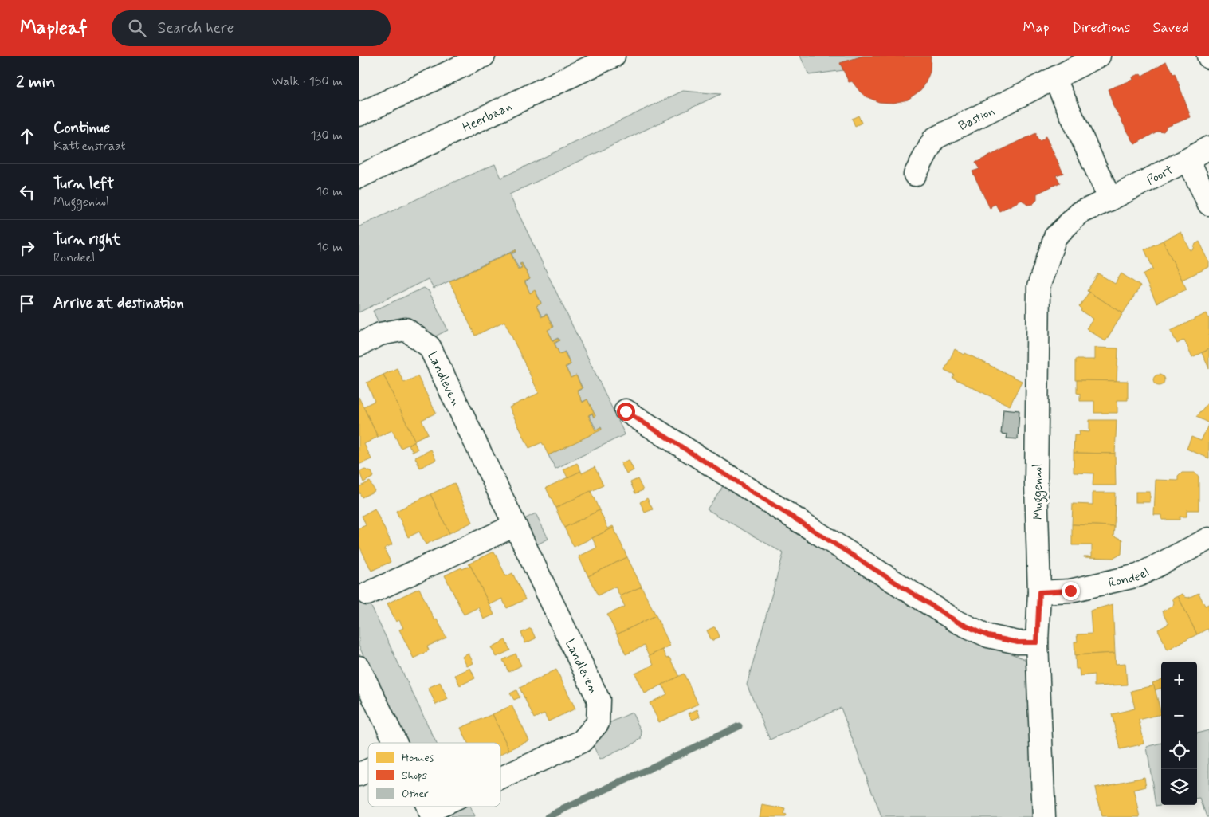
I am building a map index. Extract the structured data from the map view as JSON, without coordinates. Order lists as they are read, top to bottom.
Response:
{
  "streets": {
    "street": [
      "Heerbaan",
      "Bastion",
      "Poort",
      "Landleven",
      "Muggenhol",
      "Rondeel"
    ]
  },
  "crossings": [
    ["Poort", "Muggenhol"],
    ["Muggenhol", "Rondeel"]
  ],
  "legend": ["Homes", "Shops", "Other"],
  "page": {
    "header": "Mapleaf",
    "search": "Search here",
    "nav": ["Map", "Directions", "Saved"],
    "heading": ["2 min", "Walk · 150 m"],
    "list": [
      ["Continue", "Kattenstraat", "130 m"],
      ["Turn left", "Muggenhol", "10 m"],
      ["Turn right", "Rondeel", "10 m"],
      "Arrive at destination"
    ],
    "map_buttons": ["+", "−"]
  }
}
